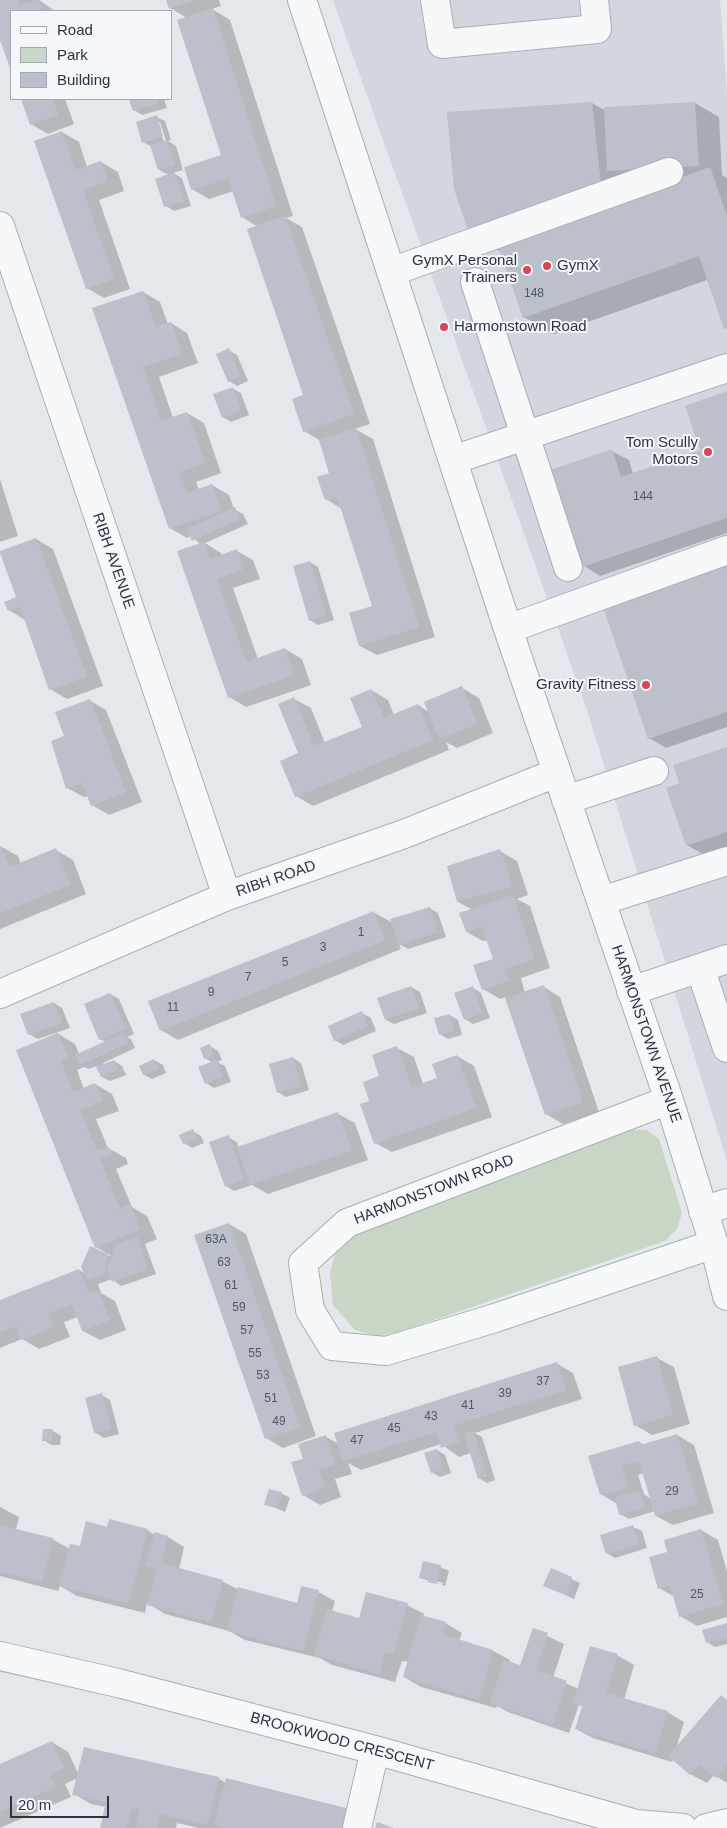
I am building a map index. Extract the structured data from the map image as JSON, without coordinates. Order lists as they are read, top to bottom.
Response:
{
  "streets": {
    "street": [
      "RIBH AVENUE",
      "RIBH ROAD",
      "HARMONSTOWN AVENUE",
      "HARMONSTOWN ROAD",
      "BROOKWOOD CRESCENT"
    ]
  },
  "crossings": [
    ["RIBH AVENUE", "RIBH ROAD"],
    ["RIBH ROAD", "HARMONSTOWN AVENUE"],
    ["HARMONSTOWN AVENUE", "HARMONSTOWN ROAD"]
  ],
  "places": [
    "GymX",
    "GymX Personal Trainers",
    "Harmonstown Road",
    "Tom Scully Motors",
    "Gravity Fitness"
  ],
  "house_numbers": [
    "148",
    "144",
    "1",
    "3",
    "5",
    "7",
    "9",
    "11",
    "63A",
    "63",
    "61",
    "59",
    "57",
    "55",
    "53",
    "37",
    "39",
    "51",
    "41",
    "43",
    "49",
    "45",
    "47",
    "29",
    "25"
  ],
  "legend": ["Road", "Park", "Building"],
  "scale_bar": "20 m"
}
